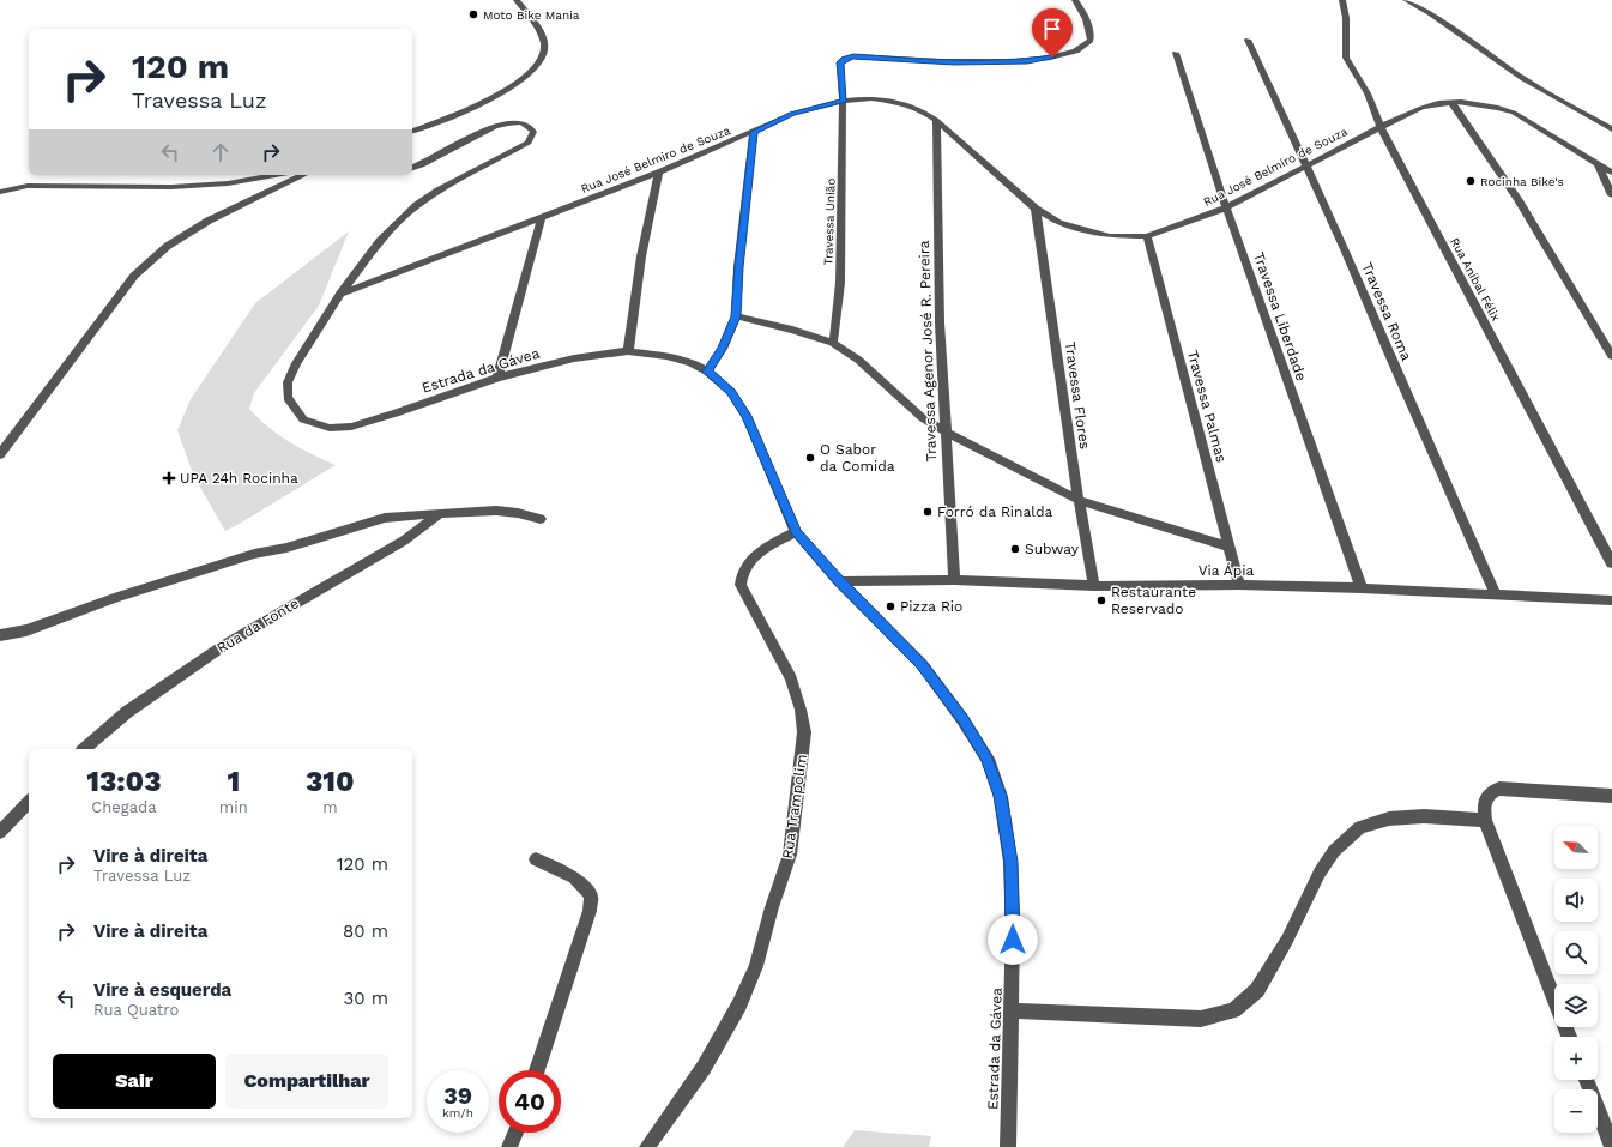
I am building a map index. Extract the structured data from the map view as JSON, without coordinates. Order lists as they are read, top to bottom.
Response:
{
  "streets": {
    "street": [
      "Rua José Belmiro de Souza",
      "Travessa União",
      "Rua Aníbal Félix",
      "Travessa Roma",
      "Travessa Liberdade",
      "Travessa Agenor José R. Pereira",
      "Estrada da Gávea",
      "Travessa Flores",
      "Travessa Palmas",
      "Via Ápia",
      "Rua da Fonte",
      "Rua Trampolim"
    ]
  },
  "crossings": [
    ["Rua José Belmiro de Souza", "Travessa União"],
    ["Rua José Belmiro de Souza", "Rua Aníbal Félix"],
    ["Rua José Belmiro de Souza", "Travessa Roma"],
    ["Rua José Belmiro de Souza", "Travessa Liberdade"],
    ["Rua José Belmiro de Souza", "Travessa Agenor José R. Pereira"],
    ["Rua José Belmiro de Souza", "Estrada da Gávea"],
    ["Rua José Belmiro de Souza", "Travessa Flores"],
    ["Rua José Belmiro de Souza", "Travessa Palmas"],
    ["Travessa Roma", "Via Ápia"],
    ["Travessa Liberdade", "Via Ápia"],
    ["Travessa Agenor José R. Pereira", "Via Ápia"],
    ["Estrada da Gávea", "Via Ápia"],
    ["Estrada da Gávea", "Rua Trampolim"],
    ["Travessa Flores", "Via Ápia"],
    ["Travessa Palmas", "Via Ápia"]
  ],
  "places": {
    "other": [
      "Moto Bike Mania",
      "Rocinha Bike's",
      "O Sabor da Comida",
      "Forró da Rinalda",
      "Subway",
      "Restaurante Reservado",
      "Pizza Rio"
    ],
    "health": ["UPA 24h Rocinha"]
  },
  "north": "top left",
  "page": {
    "turn": ["120 m", "Travessa Luz"],
    "eta": [
      "13:03",
      "Chegada",
      "1",
      "min",
      "310",
      "m"
    ],
    "map_buttons": ["+", "−"],
    "list": [
      {
        "name": "Vire à direita",
        "note": "Travessa Luz",
        "value": "120 m"
      },
      {
        "name": "Vire à direita",
        "value": "80 m"
      },
      {
        "name": "Vire à esquerda",
        "note": "Rua Quatro",
        "value": "30 m"
      }
    ],
    "buttons": ["Sair", "Compartilhar"],
    "speed": "39 km/h",
    "limit": "40"
  }
}
